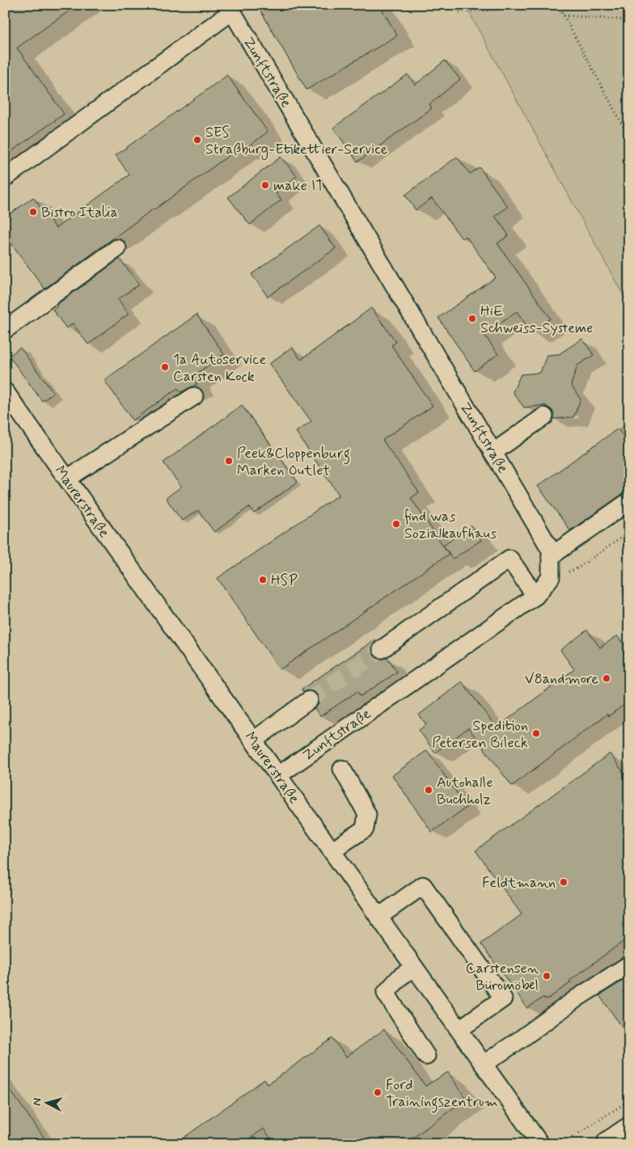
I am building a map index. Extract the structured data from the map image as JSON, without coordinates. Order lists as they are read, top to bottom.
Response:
{
  "streets": {
    "street": ["Zunftstraße", "Maurerstraße"]
  },
  "crossings": [
    ["Zunftstraße", "Maurerstraße"]
  ],
  "places": [
    "SES Straßburg-Etikettier-Service",
    "make IT",
    "Bistro Italia",
    "HiE Schweiss-Systeme",
    "1a Autoservice Carsten Kock",
    "Peek&Cloppenburg Marken Outlet",
    "find was Sozialkaufhaus",
    "HSP",
    "V8andmore",
    "Spedition Petersen Bileck",
    "Autohalle Buchholz",
    "Feldtmann",
    "Carstensen Büromöbel",
    "Ford Trainingszentrum"
  ],
  "north": "left"
}
